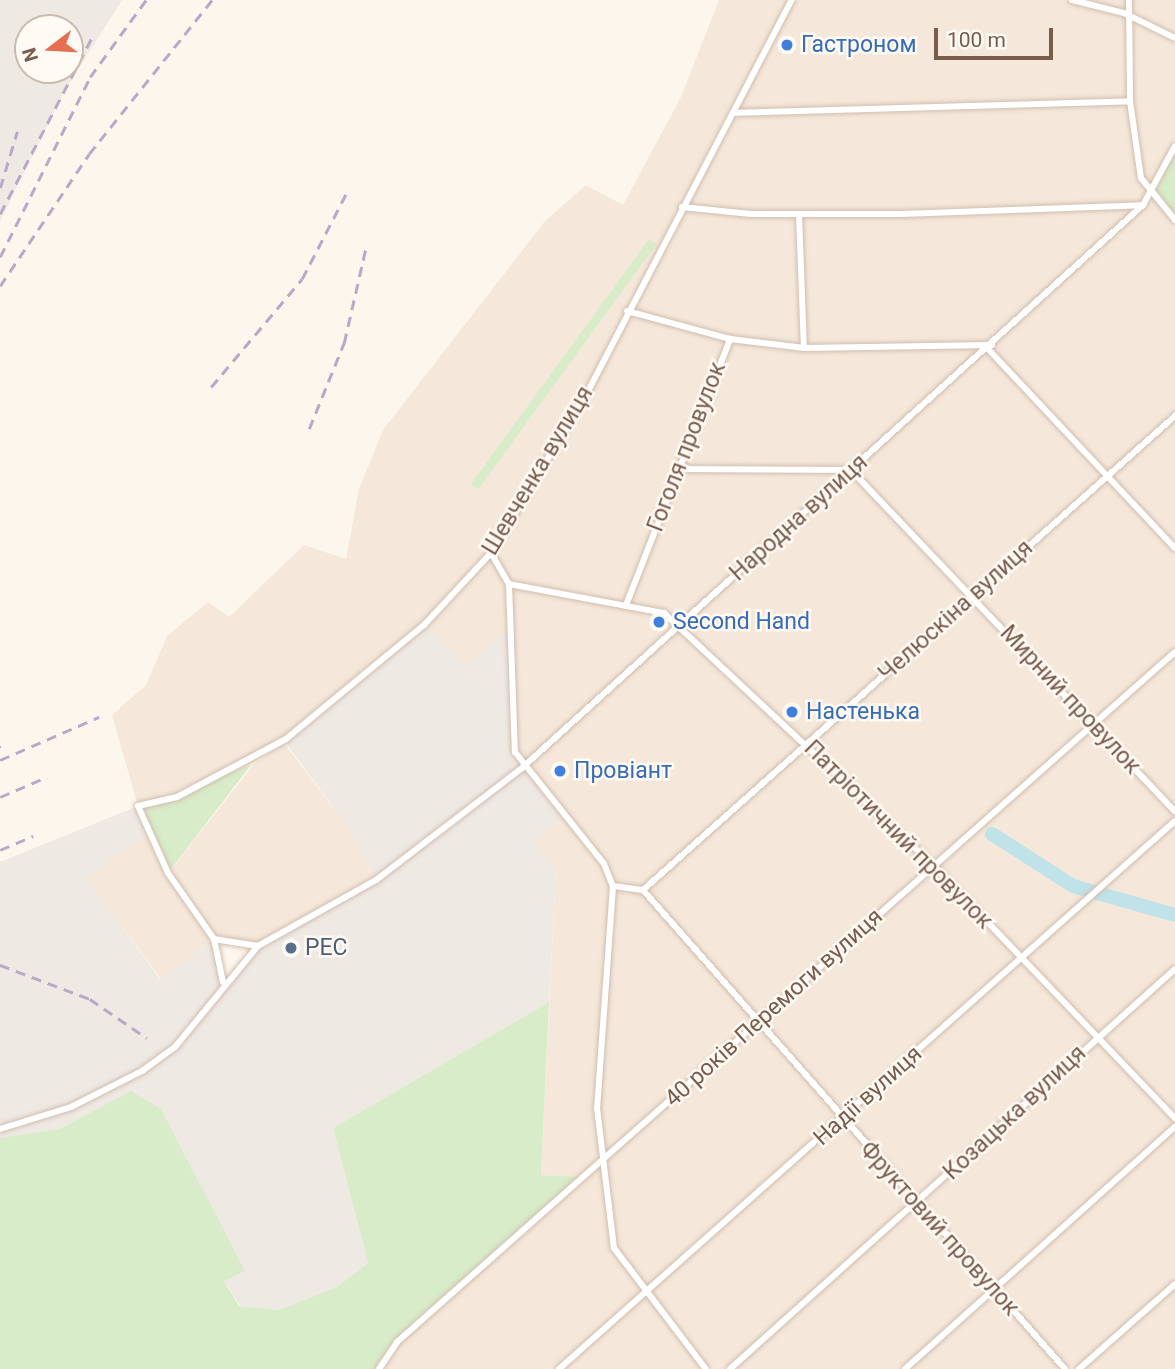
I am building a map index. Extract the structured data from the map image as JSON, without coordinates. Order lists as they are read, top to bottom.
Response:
{
  "streets": {
    "street": [
      "Гоголя провулок",
      "Шевченка вулиця",
      "Народна вулиця",
      "Челюскіна вулиця",
      "Мирний провулок",
      "Патріотичний провулок",
      "40 років Перемоги вулиця",
      "Надії вулиця",
      "Козацька вулиця",
      "Фруктовий провулок"
    ]
  },
  "crossings": [
    ["Гоголя провулок", "Народна вулиця"],
    ["Гоголя провулок", "Патріотичний провулок"],
    ["Народна вулиця", "Мирний провулок"],
    ["Народна вулиця", "Патріотичний провулок"],
    ["Челюскіна вулиця", "Мирний провулок"],
    ["Челюскіна вулиця", "Патріотичний провулок"],
    ["Челюскіна вулиця", "Фруктовий провулок"],
    ["Мирний провулок", "40 років Перемоги вулиця"],
    ["Патріотичний провулок", "40 років Перемоги вулиця"],
    ["Патріотичний провулок", "Надії вулиця"],
    ["Патріотичний провулок", "Козацька вулиця"],
    ["40 років Перемоги вулиця", "Фруктовий провулок"],
    ["Надії вулиця", "Фруктовий провулок"],
    ["Козацька вулиця", "Фруктовий провулок"]
  ],
  "places": [
    "Гастроном",
    "Second Hand",
    "Настенька",
    "Провіант",
    "РЕС"
  ],
  "scale_bar": "100 m",
  "north": "left"
}
